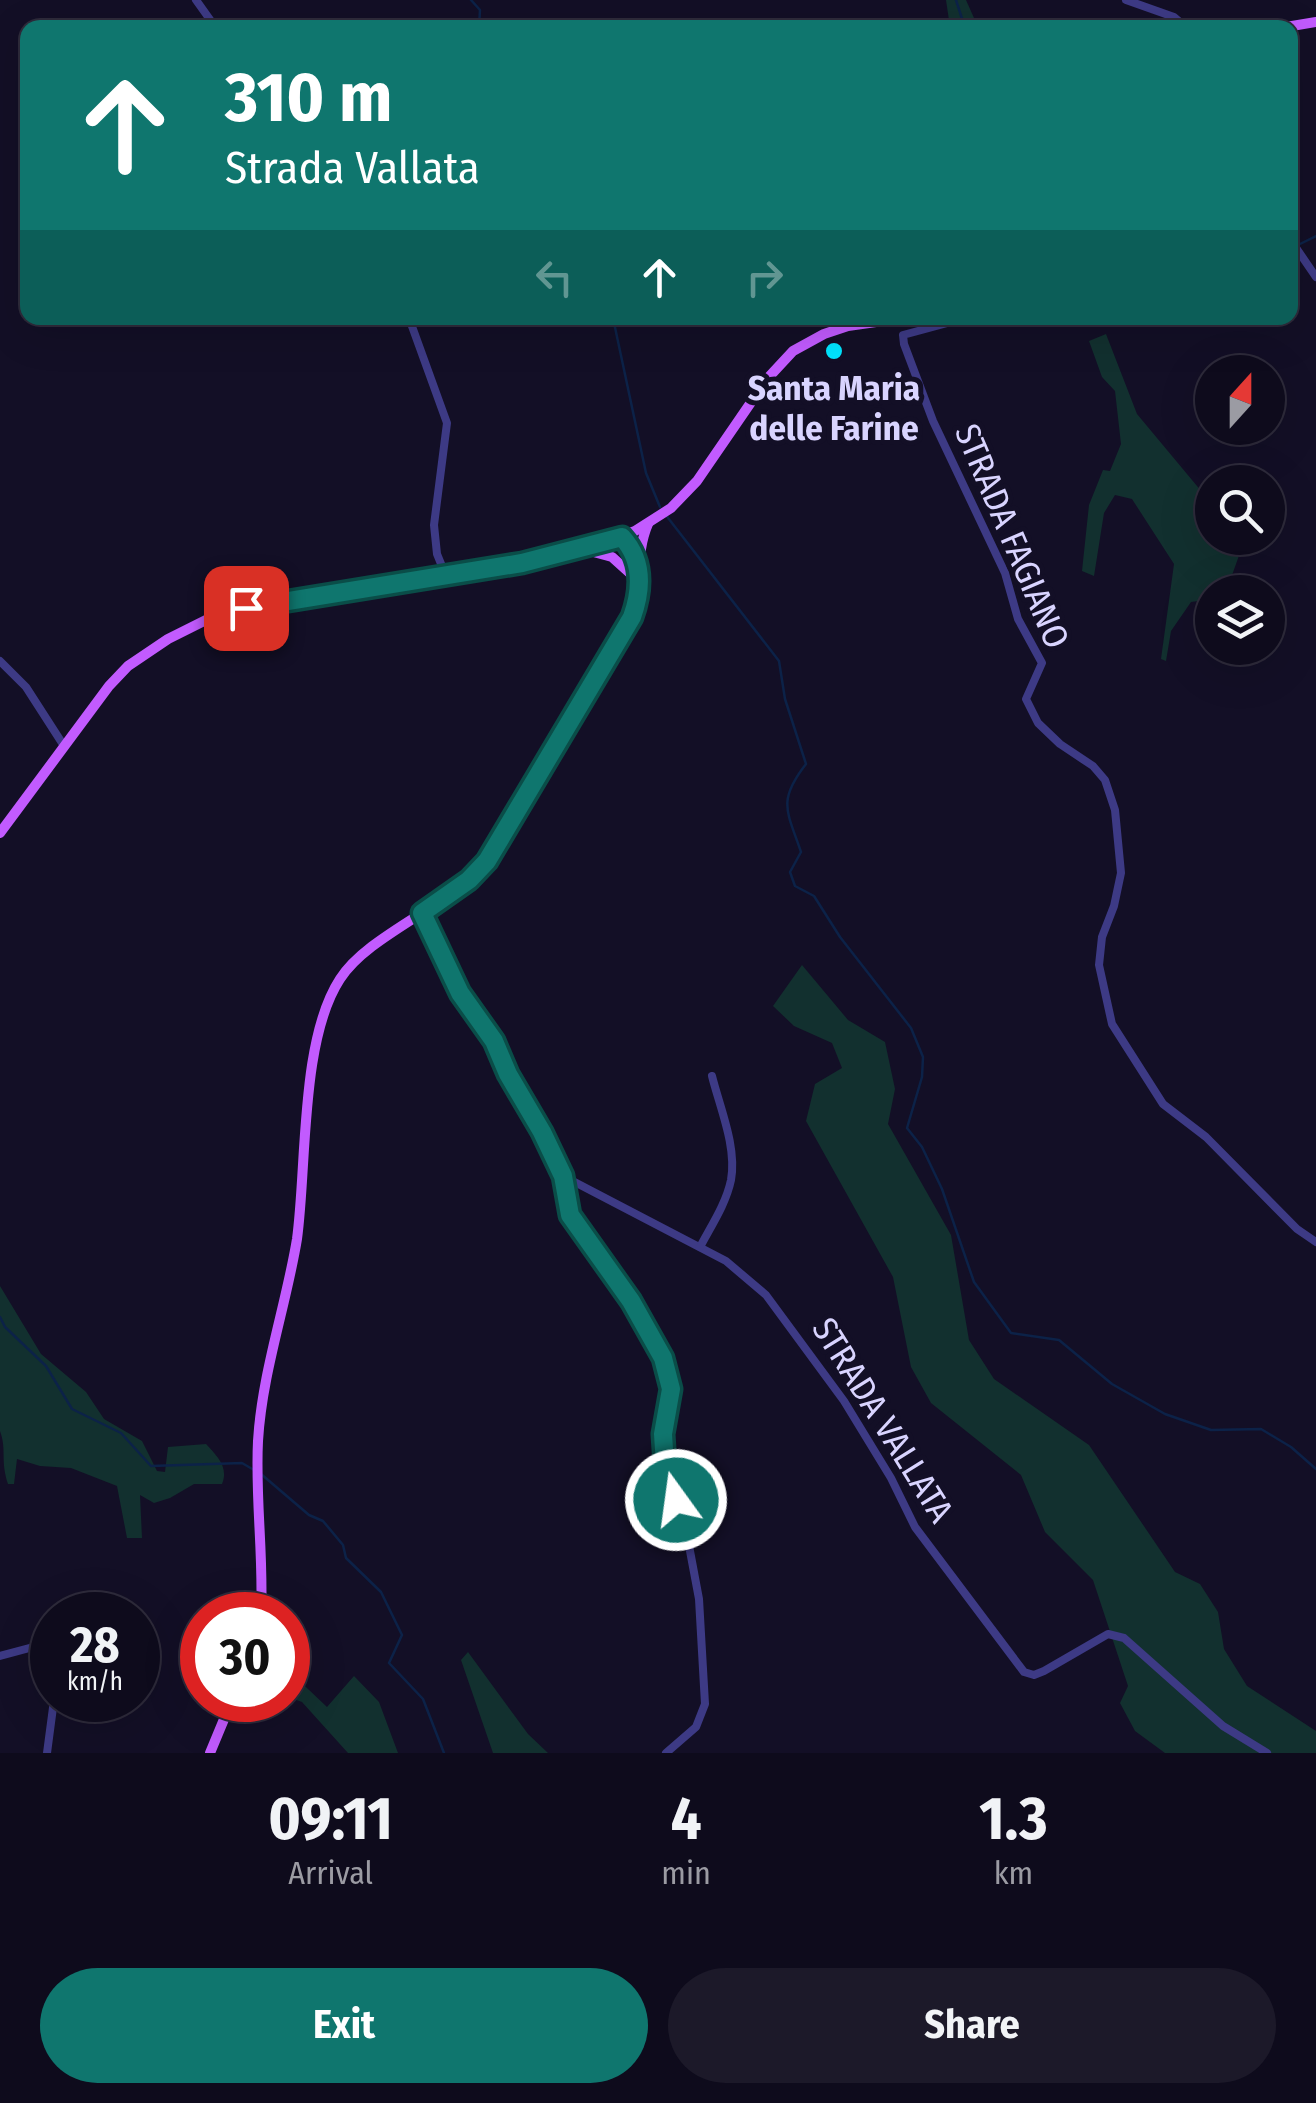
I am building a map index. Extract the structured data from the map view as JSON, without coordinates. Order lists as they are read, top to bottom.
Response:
{
  "streets": {
    "street": ["STRADA FAGIANO", "STRADA VALLATA"]
  },
  "places": ["Santa Maria delle Farine"],
  "north": "top",
  "page": {
    "turn": ["310 m", "Strada Vallata"],
    "speed": "28 km/h",
    "limit": "30",
    "eta": [
      "09:11",
      "Arrival",
      "4",
      "min",
      "1.3",
      "km"
    ],
    "buttons": ["Exit", "Share"]
  }
}
